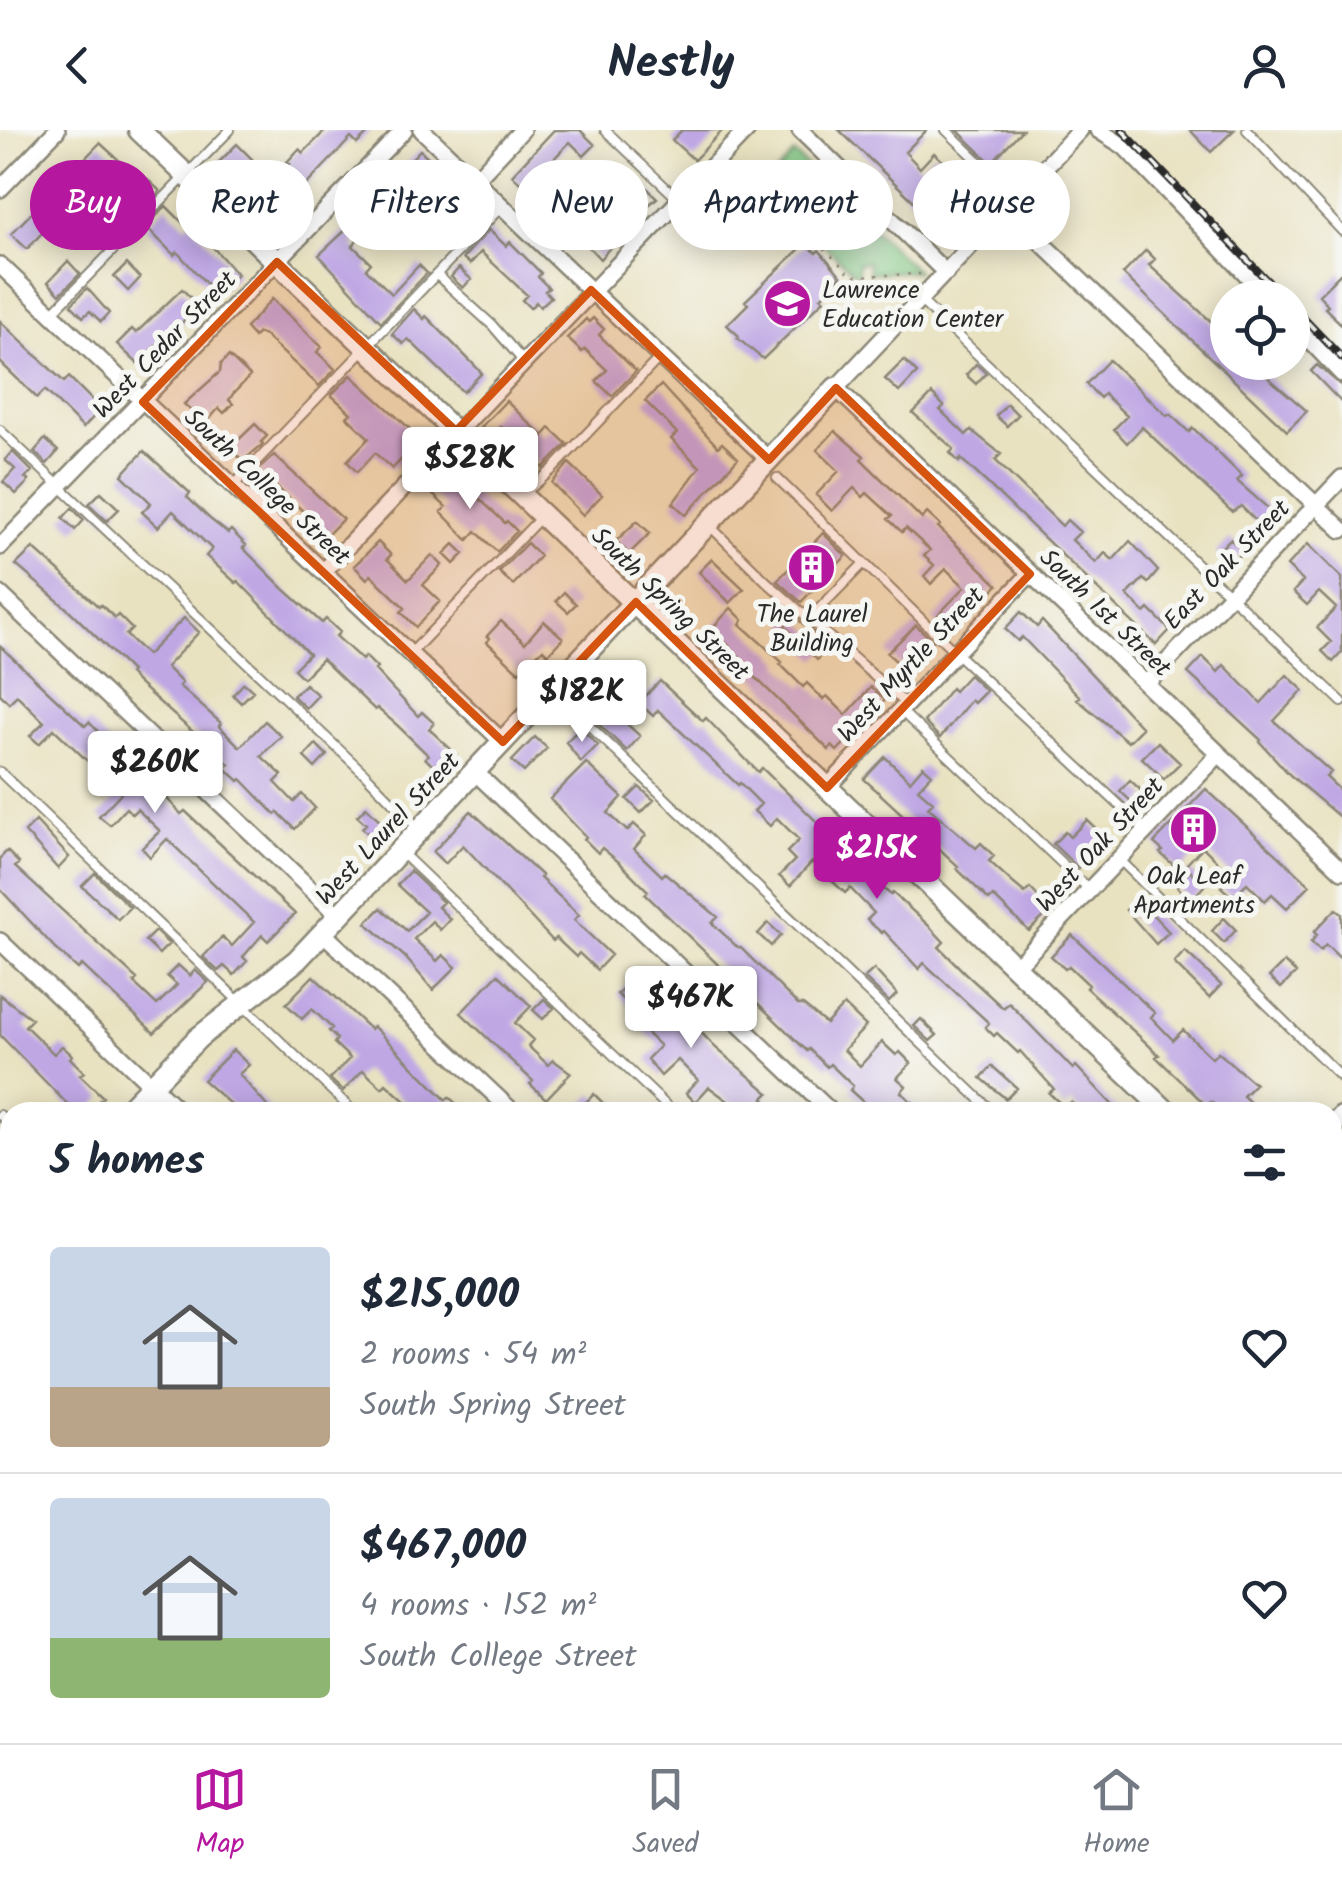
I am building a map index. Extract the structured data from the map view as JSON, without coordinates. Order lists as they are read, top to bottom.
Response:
{
  "streets": {
    "street": [
      "West Cedar Street",
      "South College Street",
      "East Oak Street",
      "South Spring Street",
      "South 1st Street",
      "West Myrtle Street",
      "West Laurel Street",
      "West Oak Street"
    ]
  },
  "crossings": [
    ["West Cedar Street", "South College Street"],
    ["West Cedar Street", "South Spring Street"],
    ["South College Street", "West Laurel Street"],
    ["East Oak Street", "South 1st Street"],
    ["South Spring Street", "West Myrtle Street"],
    ["South Spring Street", "West Laurel Street"],
    ["South Spring Street", "West Oak Street"],
    ["South 1st Street", "West Myrtle Street"],
    ["South 1st Street", "West Laurel Street"],
    ["South 1st Street", "West Oak Street"]
  ],
  "places": {
    "school or university": ["Lawrence Education Center"],
    "building": ["The Laurel Building", "Oak Leaf Apartments"]
  },
  "page": {
    "header": "Nestly",
    "chip": [
      "Buy",
      "Rent",
      "Filters",
      "New",
      "Apartment",
      "House"
    ],
    "price": [
      "$528K",
      "$182K",
      "$260K",
      "$215K",
      "$467K"
    ],
    "heading": "5 homes",
    "list": [
      {
        "name": "$215,000",
        "note": "2 rooms · 54 m² · South Spring Street"
      },
      {
        "name": "$467,000",
        "note": "4 rooms · 152 m² · South College Street"
      }
    ],
    "tabs": ["Map", "Saved", "Home"]
  }
}
